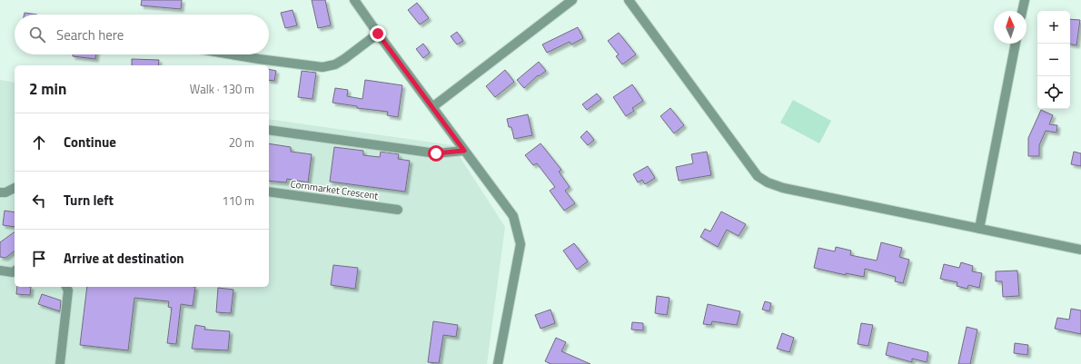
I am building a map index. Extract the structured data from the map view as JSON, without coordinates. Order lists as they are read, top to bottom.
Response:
{
  "streets": {
    "street": ["Cornmarket Crescent"]
  },
  "north": "top",
  "page": {
    "map_buttons": ["+", "−"],
    "search": "Search here",
    "heading": ["2 min", "Walk · 130 m"],
    "list": [
      ["Continue", "20 m"],
      ["Turn left", "110 m"],
      "Arrive at destination"
    ]
  }
}
